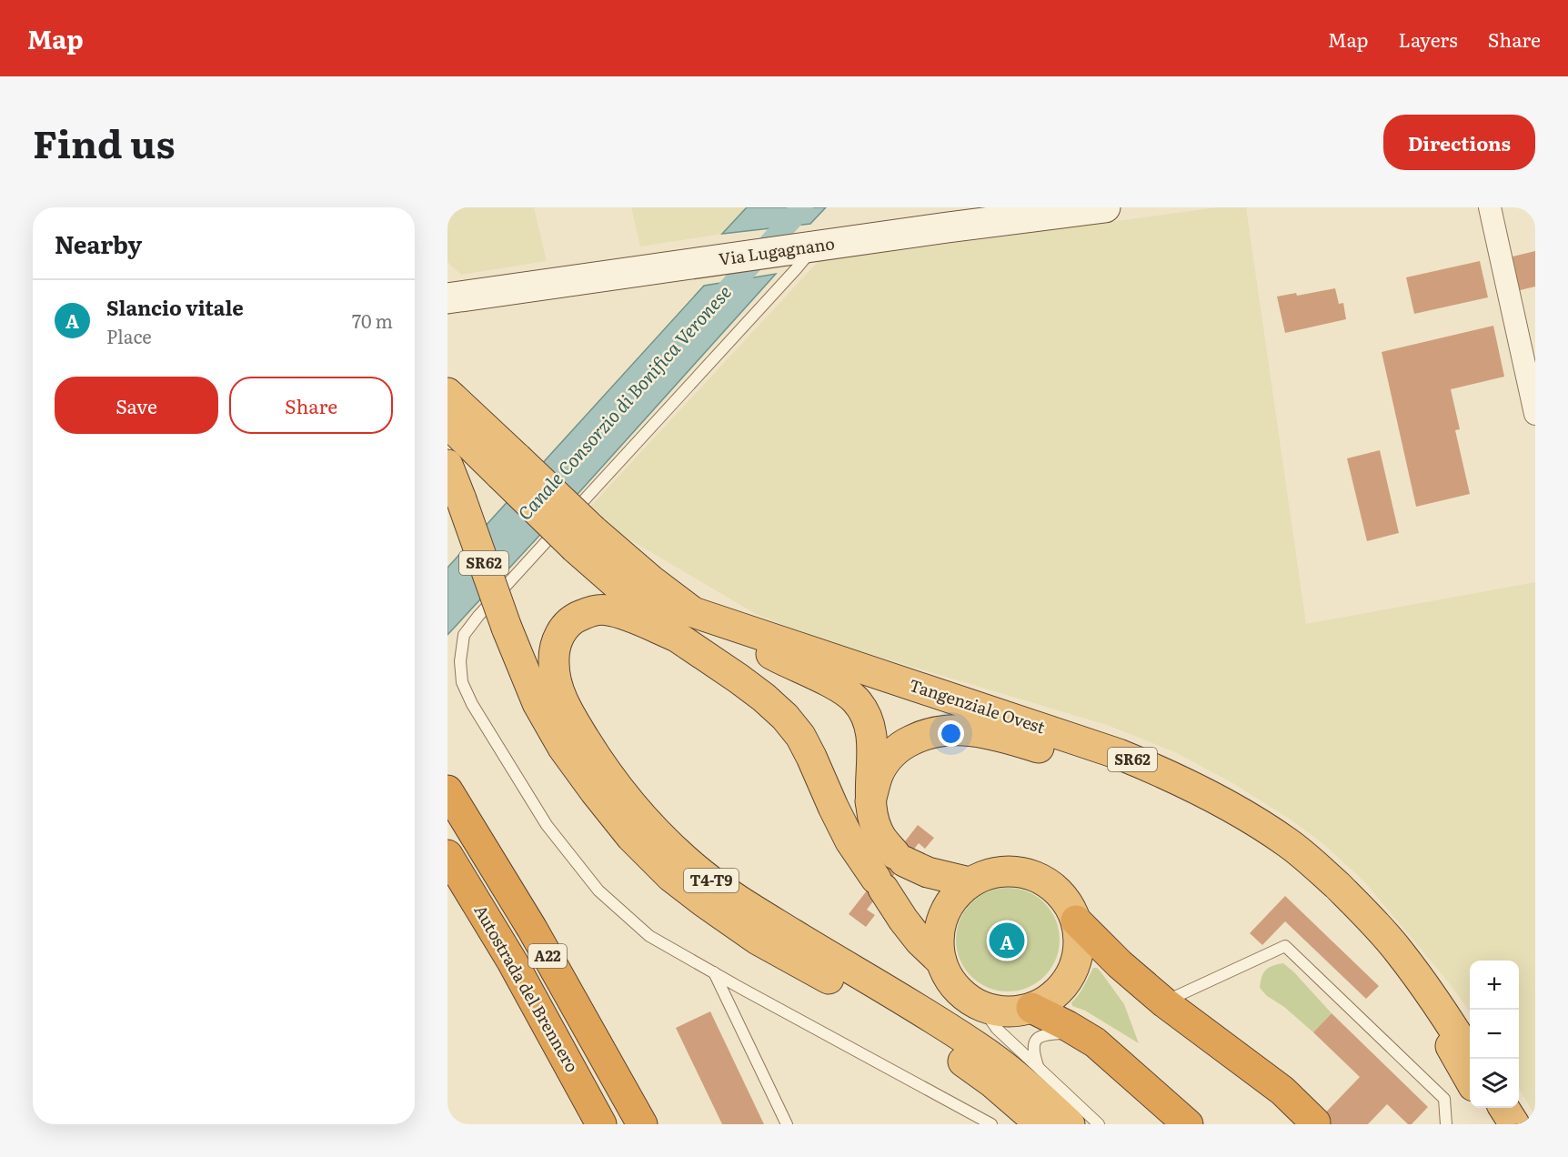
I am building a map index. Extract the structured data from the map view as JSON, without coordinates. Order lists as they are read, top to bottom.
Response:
{
  "streets": {
    "highway": [
      "SR62",
      "Tangenziale Ovest",
      "T4-T9",
      "A22",
      "Autostrada del Brennero"
    ],
    "main road": ["Via Lugagnano"]
  },
  "water": ["Canale Consorzio di Bonifica Veronese"],
  "page": {
    "header": "Map",
    "nav": ["Map", "Layers", "Share"],
    "title": "Find us",
    "buttons": [
      "Directions",
      ["Save", "Share"]
    ],
    "heading": "Nearby",
    "list": [
      {
        "mark": "A",
        "name": "Slancio vitale",
        "note": "Place",
        "value": "70 m"
      }
    ],
    "pins": "A",
    "map_buttons": ["+", "−"]
  }
}
